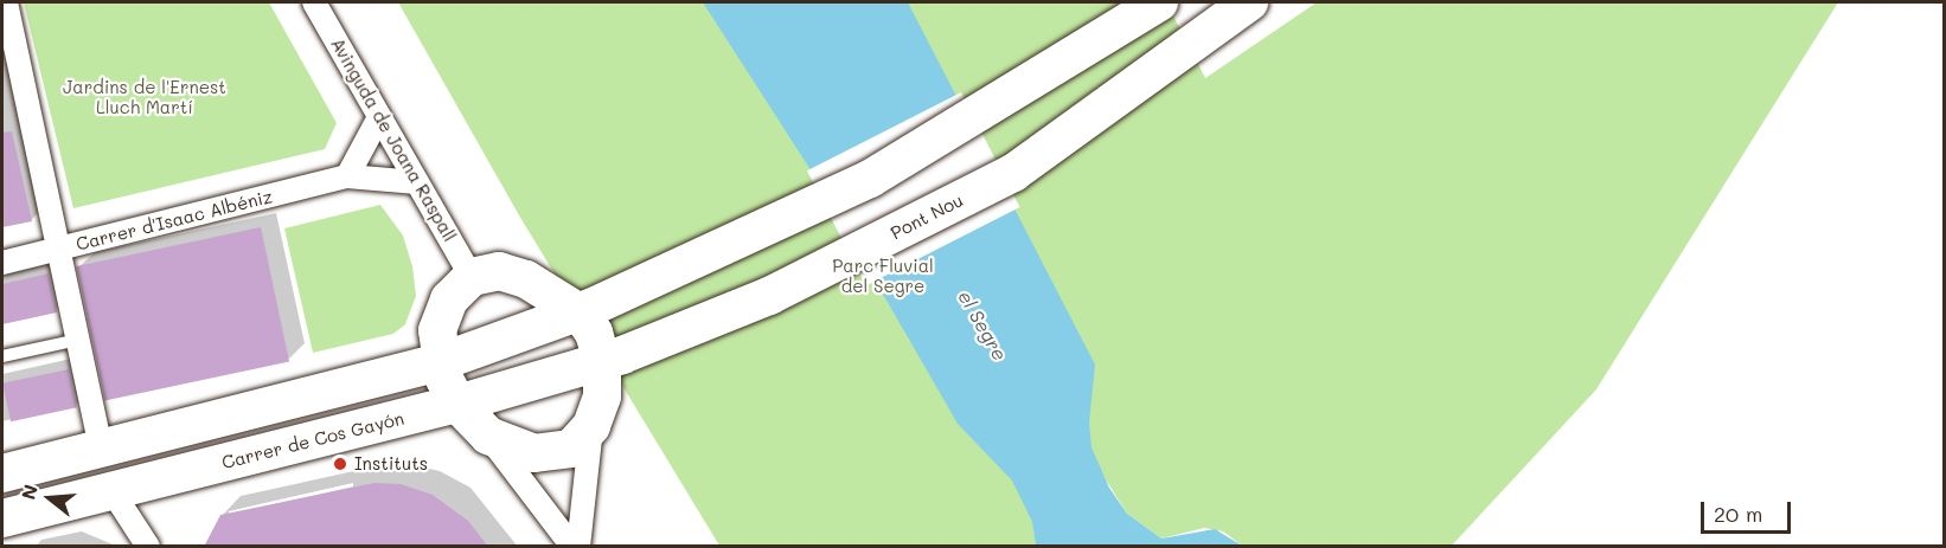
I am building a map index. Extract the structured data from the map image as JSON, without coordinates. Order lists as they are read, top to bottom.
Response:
{
  "streets": {
    "main road": ["Pont Nou", "Carrer de Cos Gayón"],
    "street": ["Avinguda de Joana Raspall", "Carrer d'Isaac Albéniz"]
  },
  "crossings": [
    ["Avinguda de Joana Raspall", "Carrer d'Isaac Albéniz"],
    ["Pont Nou", "Carrer de Cos Gayón"]
  ],
  "water": ["el Segre"],
  "parks": ["Jardins de l'Ernest Lluch Martí", "Parc Fluvial del Segre"],
  "places": ["Instituts"],
  "scale_bar": "20 m",
  "north": "left"
}
